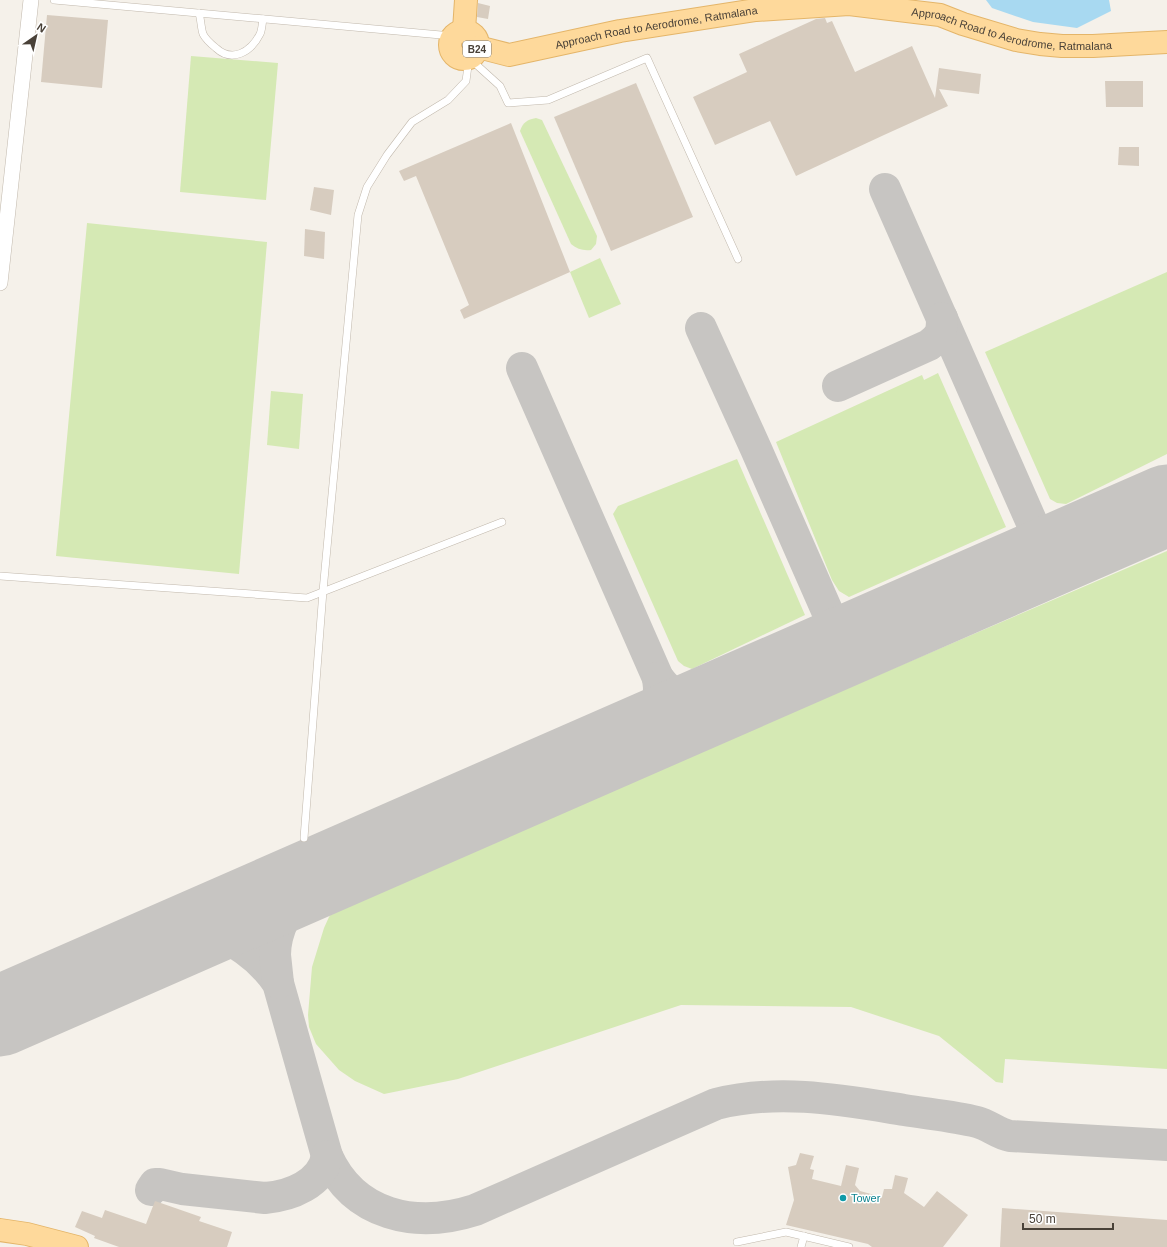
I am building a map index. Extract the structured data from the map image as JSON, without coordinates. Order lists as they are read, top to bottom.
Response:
{
  "streets": {
    "main road": ["Approach Road to Aerodrome, Ratmalana", "B24"]
  },
  "crossings": [
    ["Approach Road to Aerodrome, Ratmalana", "B24"]
  ],
  "places": ["Tower"],
  "scale_bar": "50 m",
  "north": "top right"
}
